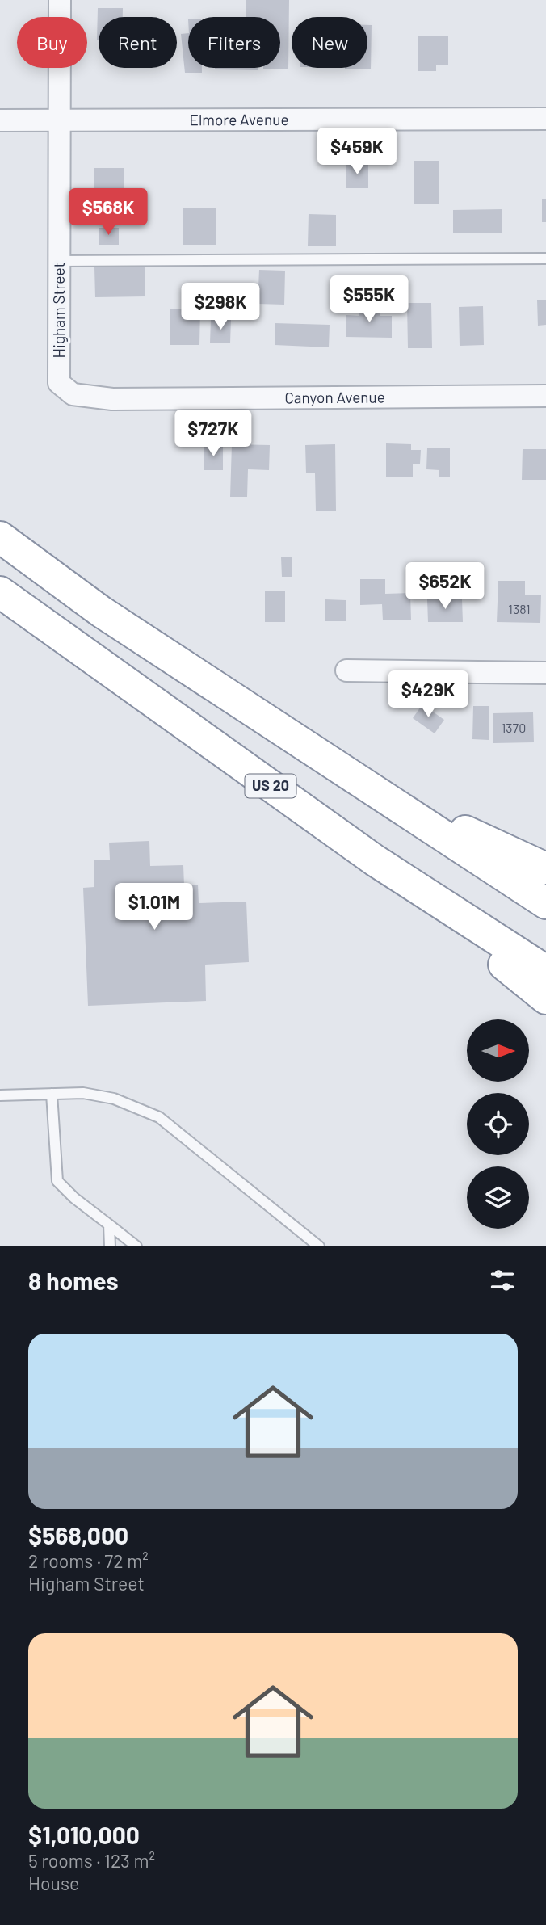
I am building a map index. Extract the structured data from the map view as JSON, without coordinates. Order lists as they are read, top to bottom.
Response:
{
  "streets": {
    "highway": ["US 20"],
    "street": ["Elmore Avenue", "Higham Street", "Canyon Avenue"]
  },
  "crossings": [
    ["Elmore Avenue", "Higham Street"],
    ["Higham Street", "Canyon Avenue"]
  ],
  "house_numbers": ["1381", "1370"],
  "north": "right",
  "page": {
    "chip": [
      "Buy",
      "Rent",
      "Filters",
      "New"
    ],
    "price": [
      "$459K",
      "$568K",
      "$555K",
      "$298K",
      "$727K",
      "$652K",
      "$429K",
      "$1.01M"
    ],
    "heading": "8 homes",
    "list": [
      {
        "name": "$568,000",
        "note": "2 rooms · 72 m² · Higham Street"
      },
      {
        "name": "$1,010,000",
        "note": "5 rooms · 123 m² · House"
      }
    ]
  }
}
